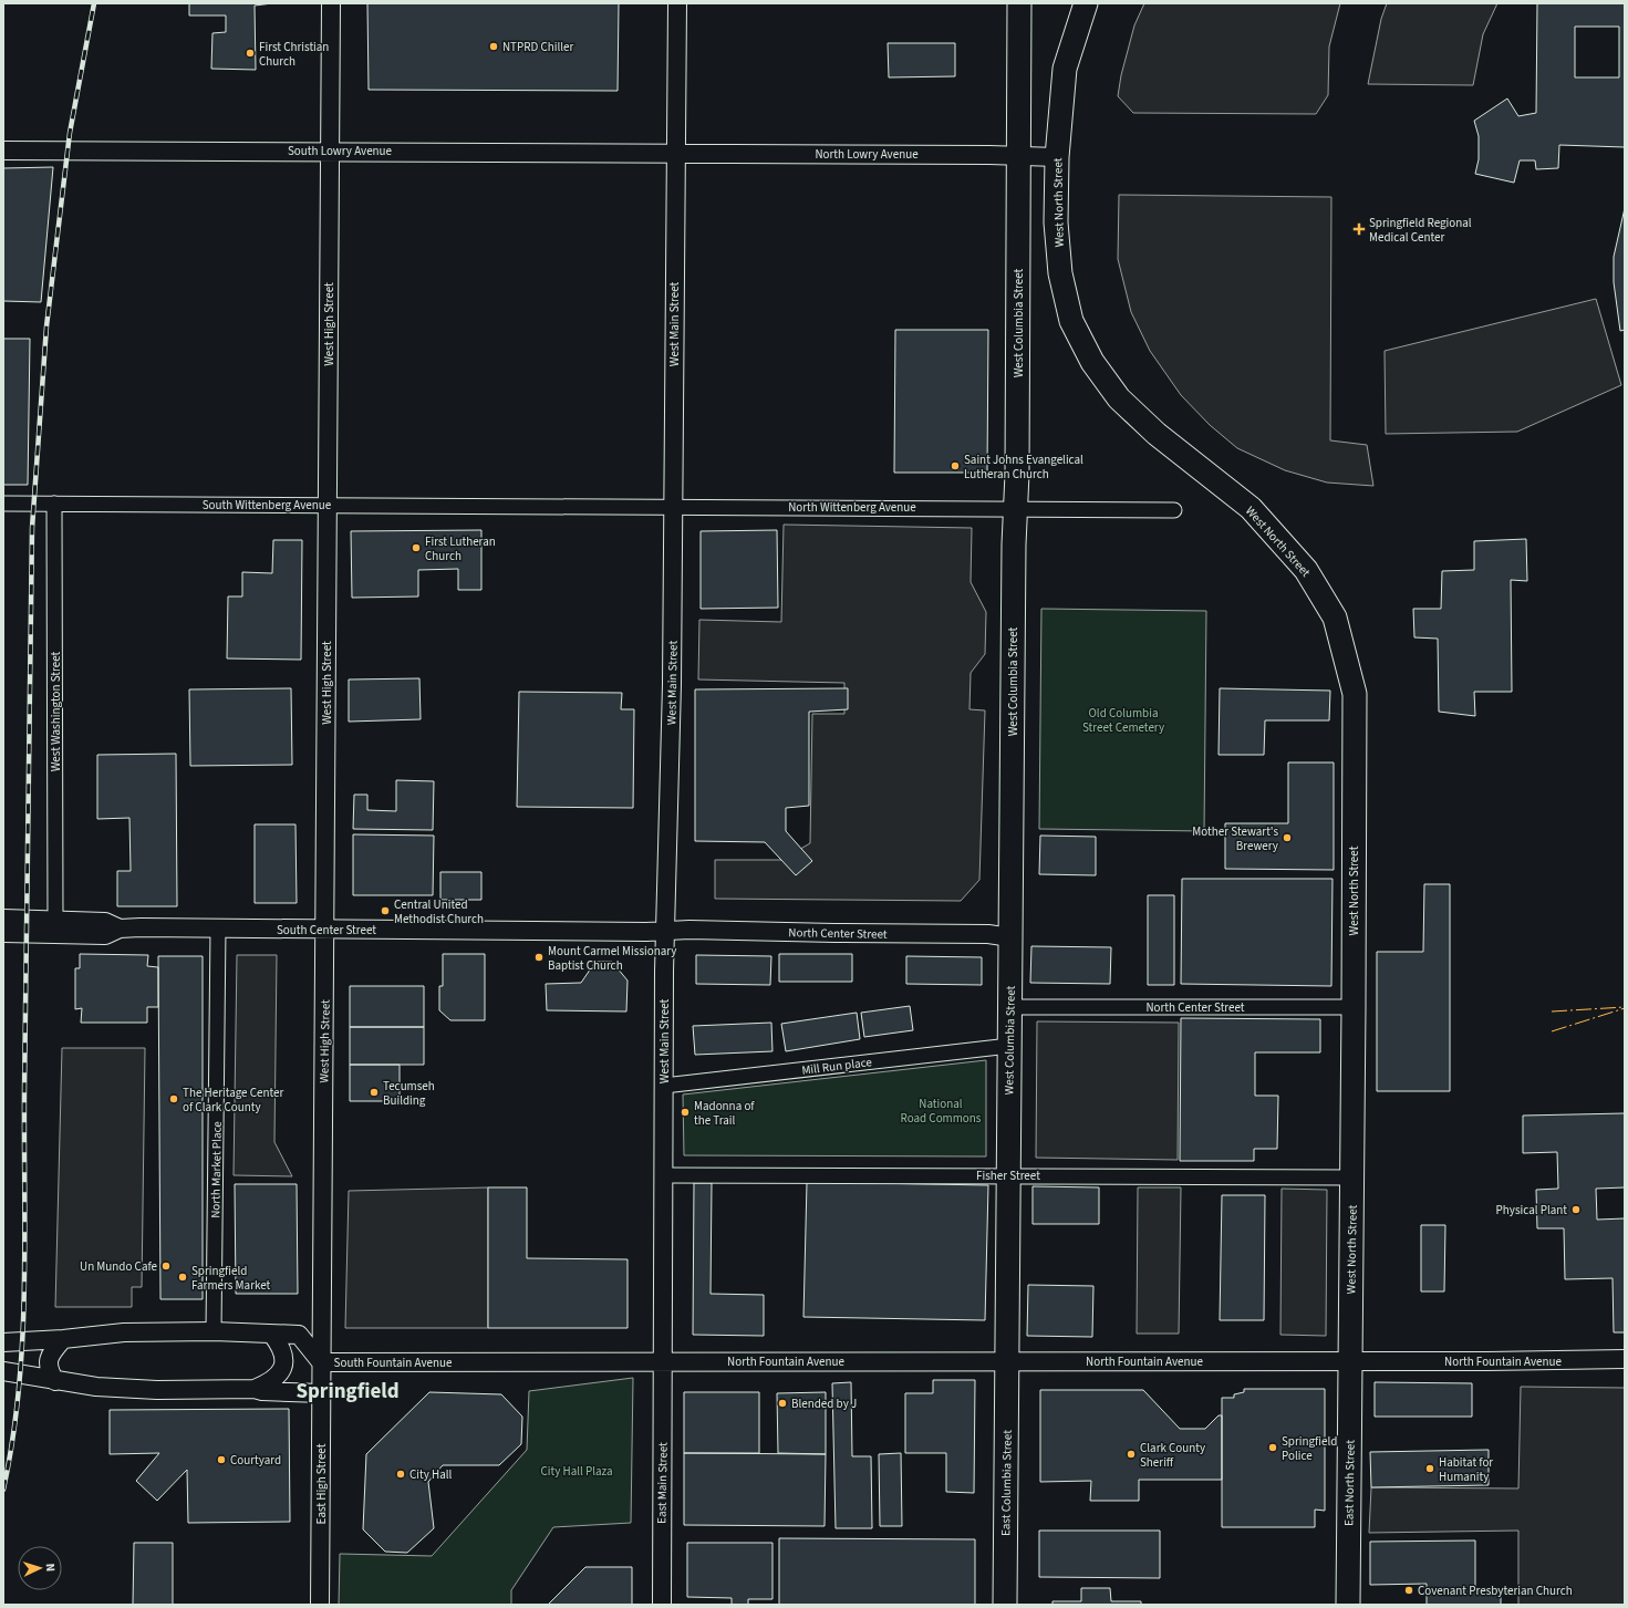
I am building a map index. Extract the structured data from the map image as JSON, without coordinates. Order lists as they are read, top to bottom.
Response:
{
  "streets": {
    "main road": [
      "West North Street",
      "West Columbia Street",
      "East Columbia Street",
      "East North Street"
    ],
    "street": [
      "South Lowry Avenue",
      "North Lowry Avenue",
      "West High Street",
      "West Main Street",
      "South Wittenberg Avenue",
      "North Wittenberg Avenue",
      "West Washington Street",
      "South Center Street",
      "North Center Street",
      "Mill Run place",
      "North Market Place",
      "Fisher Street",
      "North Fountain Avenue",
      "South Fountain Avenue",
      "East Main Street",
      "East High Street"
    ]
  },
  "crossings": [
    ["South Lowry Avenue", "North Lowry Avenue"],
    ["South Lowry Avenue", "West High Street"],
    ["South Lowry Avenue", "West Main Street"],
    ["North Lowry Avenue", "West North Street"],
    ["North Lowry Avenue", "West Columbia Street"],
    ["North Lowry Avenue", "West Main Street"],
    ["West North Street", "North Center Street"],
    ["West North Street", "Fisher Street"],
    ["West North Street", "North Fountain Avenue"],
    ["West North Street", "East North Street"],
    ["West Columbia Street", "North Wittenberg Avenue"],
    ["West Columbia Street", "North Center Street"],
    ["West Columbia Street", "Mill Run place"],
    ["West Columbia Street", "Fisher Street"],
    ["West Columbia Street", "North Fountain Avenue"],
    ["West Columbia Street", "East Columbia Street"],
    ["West High Street", "South Wittenberg Avenue"],
    ["West High Street", "South Center Street"],
    ["West High Street", "South Fountain Avenue"],
    ["West High Street", "East High Street"],
    ["West Main Street", "North Wittenberg Avenue"],
    ["West Main Street", "South Center Street"],
    ["West Main Street", "North Center Street"],
    ["West Main Street", "Mill Run place"],
    ["West Main Street", "Fisher Street"],
    ["West Main Street", "North Fountain Avenue"],
    ["West Main Street", "South Fountain Avenue"],
    ["West Main Street", "East Main Street"],
    ["South Wittenberg Avenue", "North Wittenberg Avenue"],
    ["South Wittenberg Avenue", "West Washington Street"],
    ["West Washington Street", "South Center Street"],
    ["South Center Street", "North Center Street"],
    ["South Center Street", "North Market Place"],
    ["North Market Place", "South Fountain Avenue"],
    ["North Fountain Avenue", "South Fountain Avenue"],
    ["North Fountain Avenue", "East Main Street"],
    ["North Fountain Avenue", "East Columbia Street"],
    ["North Fountain Avenue", "East North Street"],
    ["South Fountain Avenue", "East Main Street"],
    ["South Fountain Avenue", "East High Street"]
  ],
  "districts": ["Springfield"],
  "parks": ["Old Columbia Street Cemetery", "National Road Commons", "City Hall Plaza"],
  "places": {
    "other": [
      "NTPRD Chiller",
      "First Christian Church",
      "Saint Johns Evangelical Lutheran Church",
      "First Lutheran Church",
      "Mother Stewart's Brewery",
      "Central United Methodist Church",
      "Mount Carmel Missionary Baptist Church",
      "Tecumseh Building",
      "The Heritage Center of Clark County",
      "Madonna of the Trail",
      "Physical Plant",
      "Un Mundo Cafe",
      "Springfield Farmers Market",
      "Blended by J",
      "Springfield Police",
      "Clark County Sheriff",
      "Courtyard",
      "Habitat for Humanity",
      "City Hall",
      "Covenant Presbyterian Church"
    ],
    "health": ["Springfield Regional Medical Center"]
  },
  "north": "right"
}
